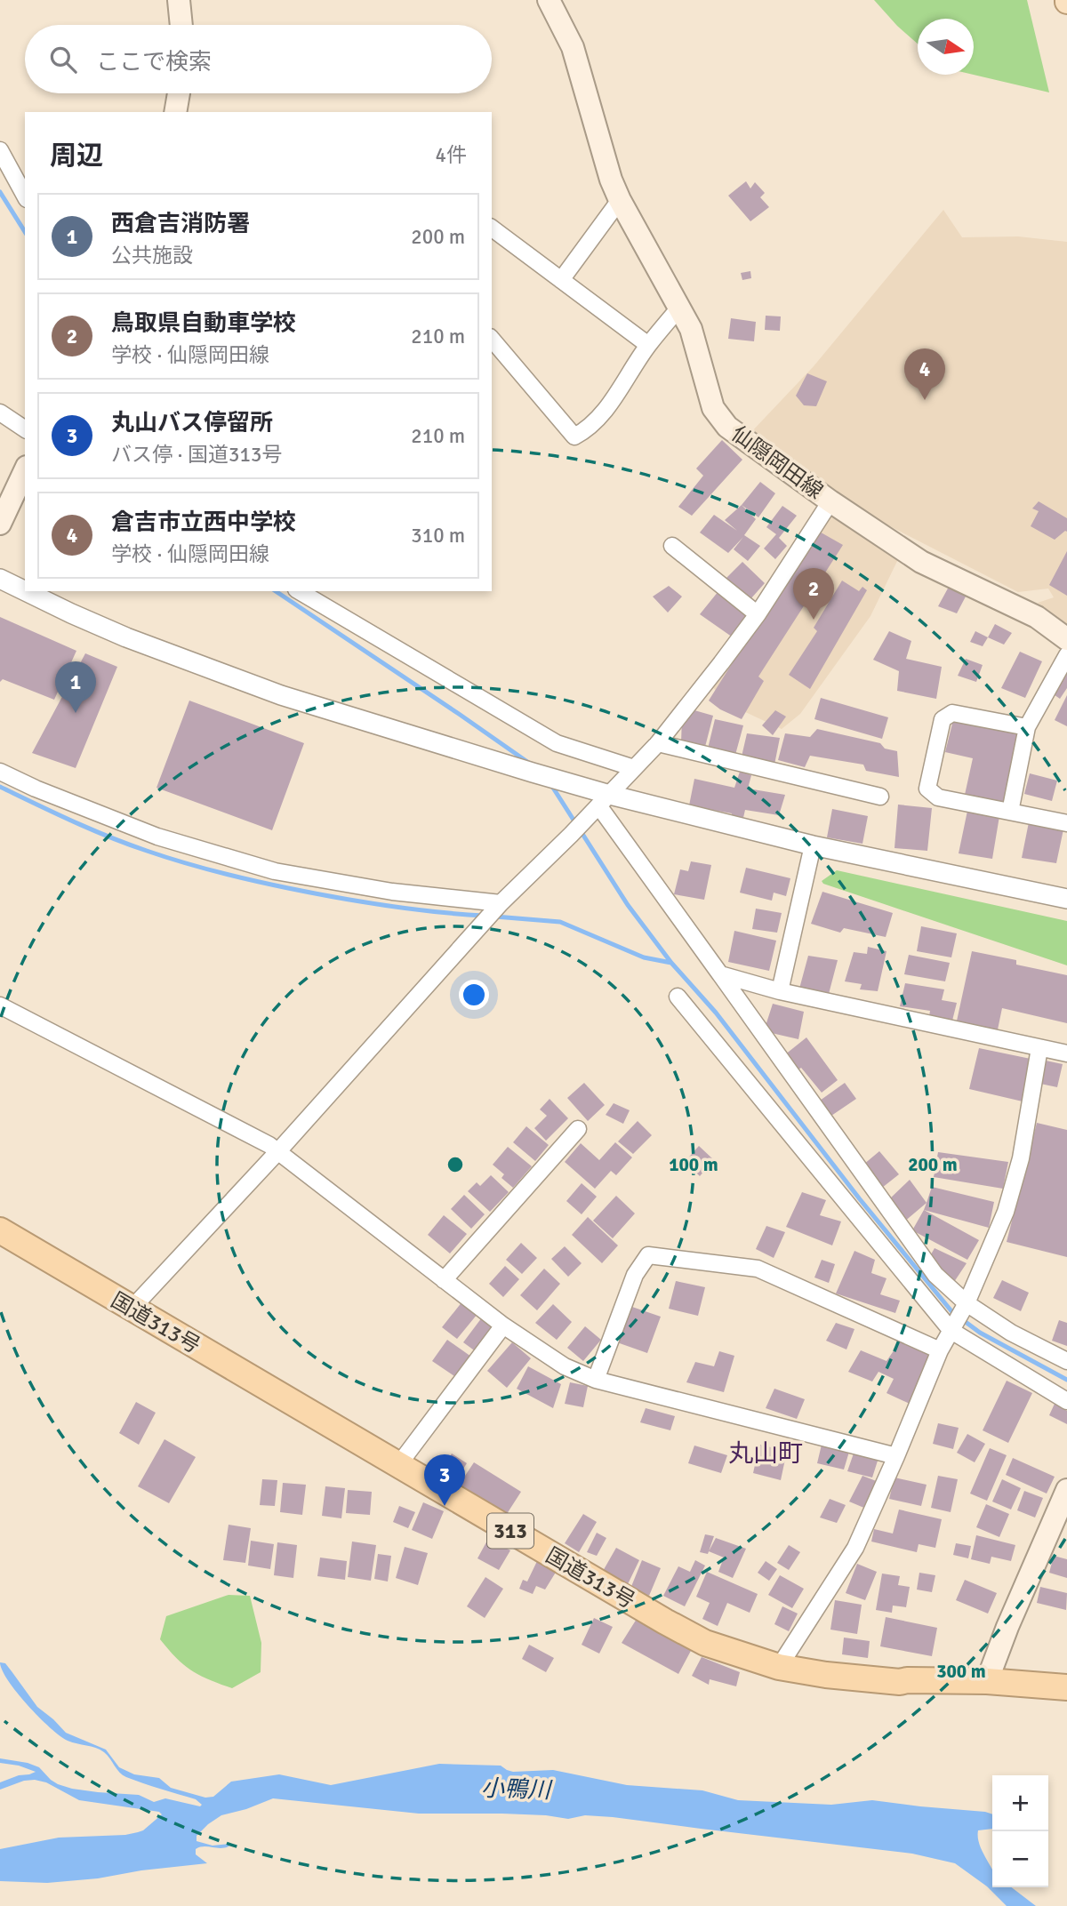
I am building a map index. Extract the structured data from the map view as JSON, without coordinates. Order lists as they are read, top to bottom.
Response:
{
  "streets": {
    "highway": ["国道313号", "313"],
    "main road": ["仙隠岡田線"]
  },
  "districts": ["丸山町"],
  "water": ["小鴨川"],
  "north": "right",
  "page": {
    "search": "ここで検索",
    "heading": ["周辺", "4件"],
    "list": [
      {
        "mark": "1",
        "name": "西倉吉消防署",
        "note": "公共施設",
        "value": "200 m"
      },
      {
        "mark": "2",
        "name": "鳥取県自動車学校",
        "note": "学校 · 仙隠岡田線",
        "value": "210 m"
      },
      {
        "mark": "3",
        "name": "丸山バス停留所",
        "note": "バス停 · 国道313号",
        "value": "210 m"
      },
      {
        "mark": "4",
        "name": "倉吉市立西中学校",
        "note": "学校 · 仙隠岡田線",
        "value": "310 m"
      }
    ],
    "pins": [
      "4",
      "2",
      "1",
      "3"
    ],
    "map_buttons": ["+", "−"]
  },
  "rings": ["100 m", "200 m", "300 m"]
}
